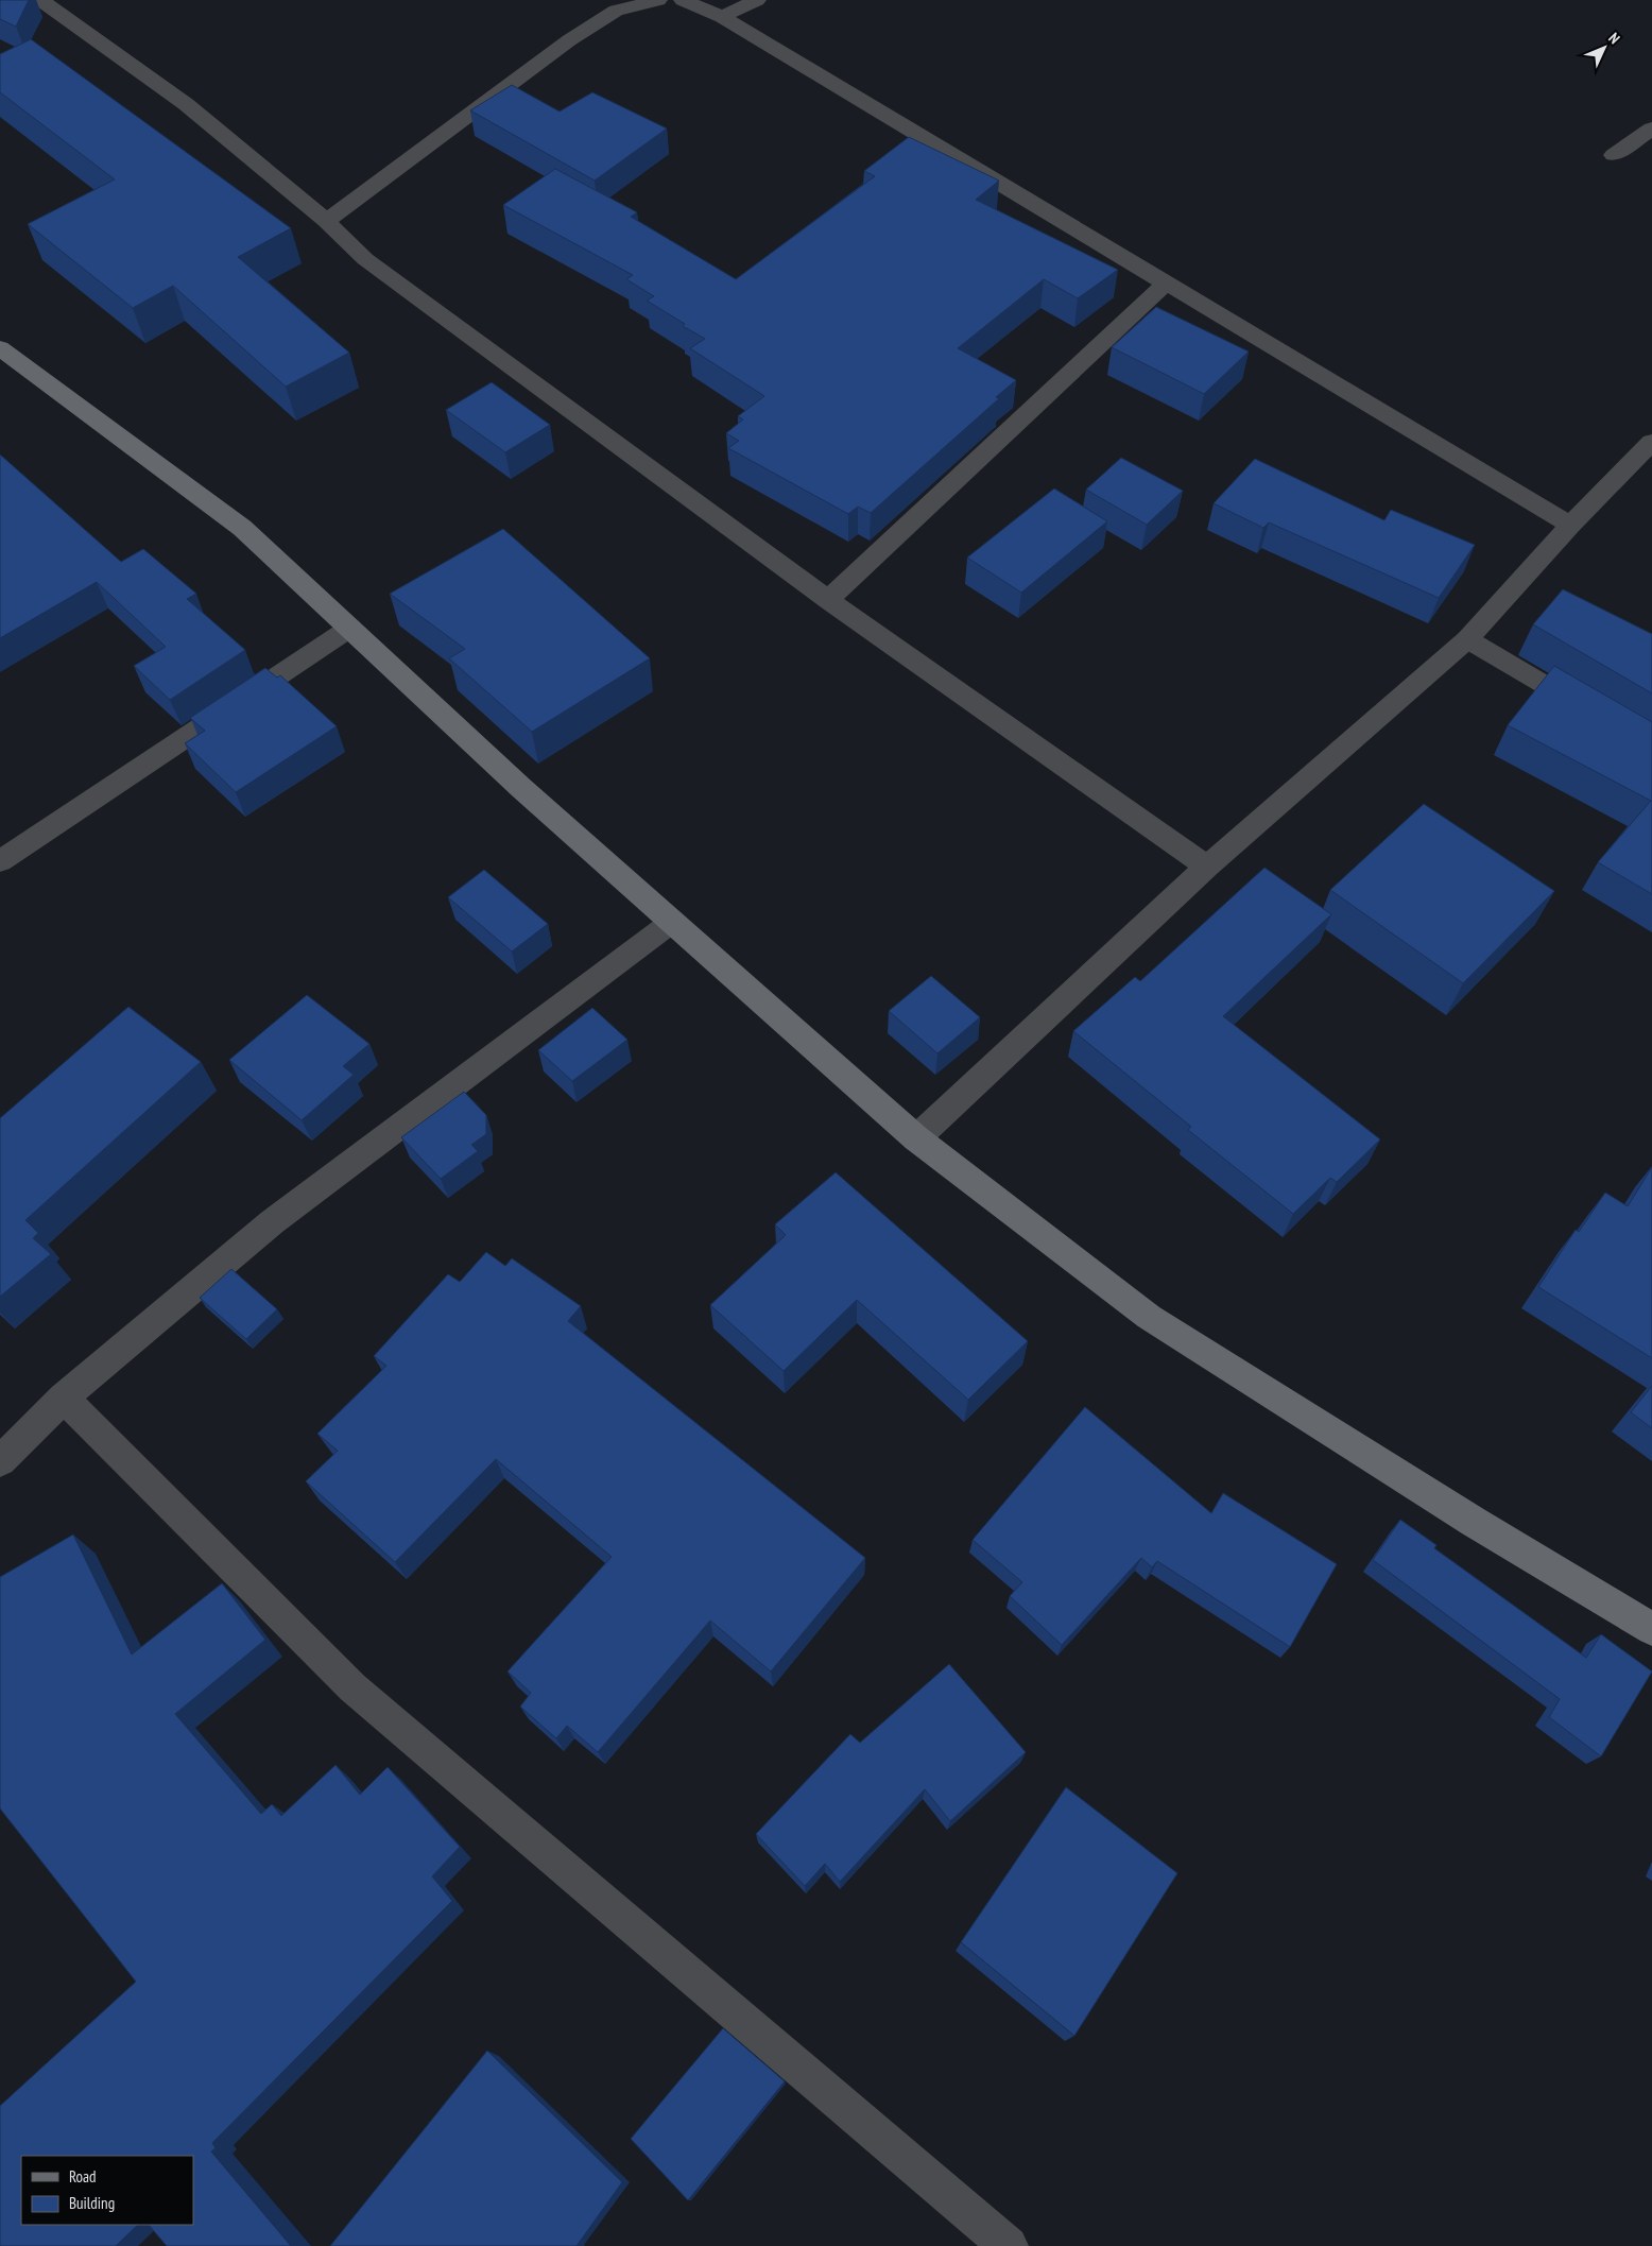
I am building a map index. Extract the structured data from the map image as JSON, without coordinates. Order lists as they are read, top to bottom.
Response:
{
  "legend": ["Road", "Building"],
  "north": "top right"
}
